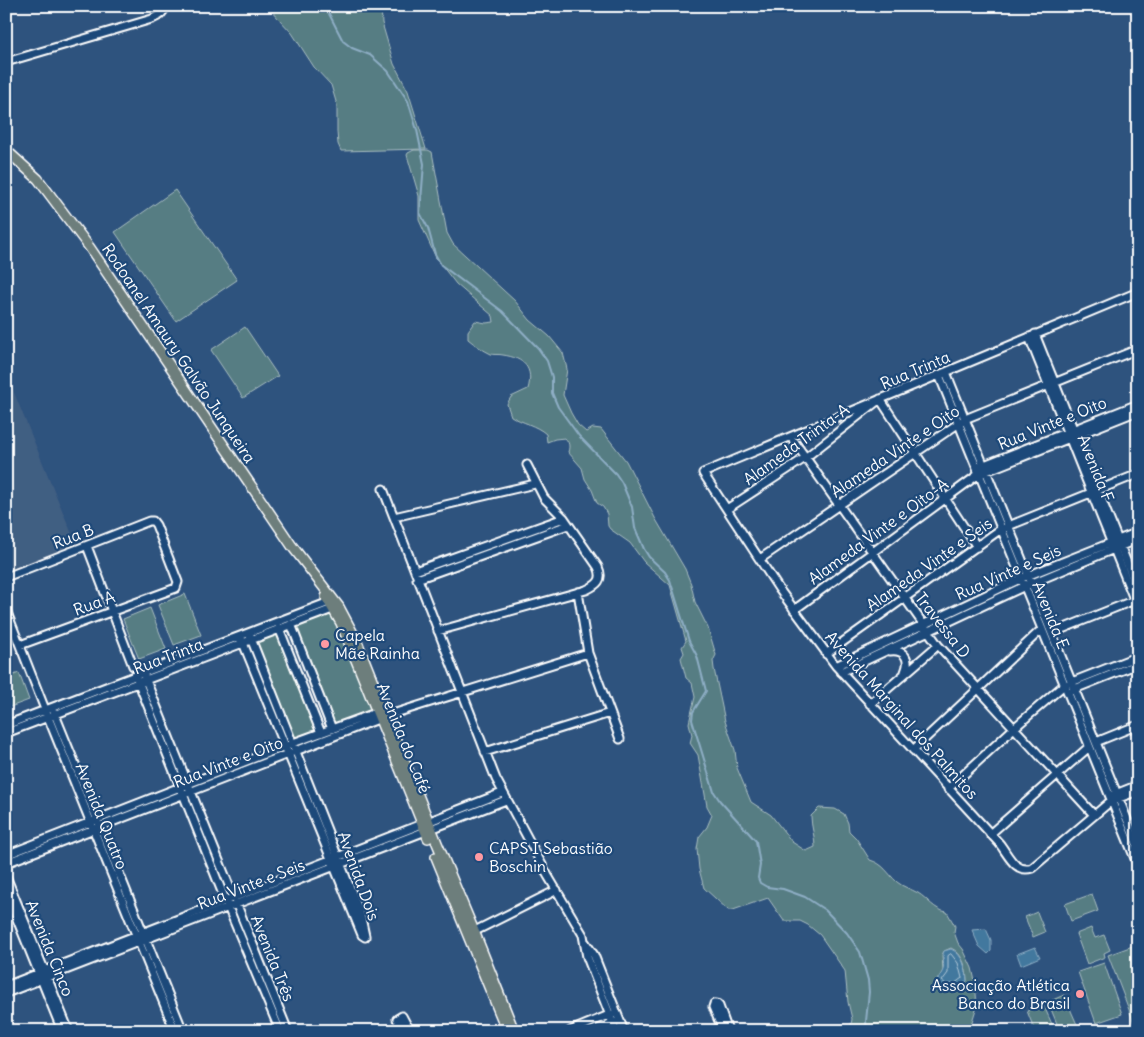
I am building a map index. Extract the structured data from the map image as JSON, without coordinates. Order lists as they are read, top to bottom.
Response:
{
  "streets": {
    "main road": ["Rodoanel Amaury Galvão Junqueira", "Avenida do Café"],
    "street": [
      "Rua Trinta",
      "Rua Vinte e Oito",
      "Alameda Trinta-A",
      "Alameda Vinte e Oito",
      "Avenida F",
      "Alameda Vinte e Oito-A",
      "Rua B",
      "Alameda Vinte e Seis",
      "Rua Vinte e Seis",
      "Rua A",
      "Avenida E",
      "Travessa D",
      "Avenida Marginal dos Palmitos",
      "Avenida Quatro",
      "Avenida Dois",
      "Avenida Cinco",
      "Avenida Três"
    ]
  },
  "crossings": [
    ["Rodoanel Amaury Galvão Junqueira", "Avenida do Café"],
    ["Rua Trinta", "Alameda Trinta-A"],
    ["Rua Trinta", "Avenida F"],
    ["Rua Trinta", "Avenida E"],
    ["Rua Trinta", "Travessa D"],
    ["Rua Trinta", "Avenida Marginal dos Palmitos"],
    ["Rua Trinta", "Avenida do Café"],
    ["Rua Trinta", "Avenida Quatro"],
    ["Rua Trinta", "Avenida Dois"],
    ["Rua Trinta", "Avenida Três"],
    ["Rua Vinte e Oito", "Avenida F"],
    ["Rua Vinte e Oito", "Alameda Vinte e Oito-A"],
    ["Rua Vinte e Oito", "Avenida E"],
    ["Rua Vinte e Oito", "Avenida do Café"],
    ["Rua Vinte e Oito", "Avenida Quatro"],
    ["Rua Vinte e Oito", "Avenida Dois"],
    ["Rua Vinte e Oito", "Avenida Três"],
    ["Alameda Trinta-A", "Travessa D"],
    ["Alameda Trinta-A", "Avenida Marginal dos Palmitos"],
    ["Alameda Vinte e Oito", "Avenida F"],
    ["Alameda Vinte e Oito", "Avenida E"],
    ["Alameda Vinte e Oito", "Travessa D"],
    ["Alameda Vinte e Oito", "Avenida Marginal dos Palmitos"],
    ["Avenida F", "Alameda Vinte e Seis"],
    ["Avenida F", "Rua Vinte e Seis"],
    ["Alameda Vinte e Oito-A", "Avenida E"],
    ["Alameda Vinte e Oito-A", "Travessa D"],
    ["Alameda Vinte e Oito-A", "Avenida Marginal dos Palmitos"],
    ["Rua B", "Rua A"],
    ["Alameda Vinte e Seis", "Avenida E"],
    ["Alameda Vinte e Seis", "Travessa D"],
    ["Alameda Vinte e Seis", "Avenida Marginal dos Palmitos"],
    ["Rua Vinte e Seis", "Avenida E"],
    ["Rua Vinte e Seis", "Travessa D"],
    ["Rua Vinte e Seis", "Avenida Marginal dos Palmitos"],
    ["Rua Vinte e Seis", "Avenida do Café"],
    ["Rua Vinte e Seis", "Avenida Quatro"],
    ["Rua Vinte e Seis", "Avenida Dois"],
    ["Rua Vinte e Seis", "Avenida Cinco"],
    ["Rua Vinte e Seis", "Avenida Três"],
    ["Rua A", "Avenida Quatro"],
    ["Travessa D", "Avenida Marginal dos Palmitos"]
  ],
  "places": ["Capela Mãe Rainha", "CAPS I Sebastião Boschin", "Associação Atlética Banco do Brasil"]
}
